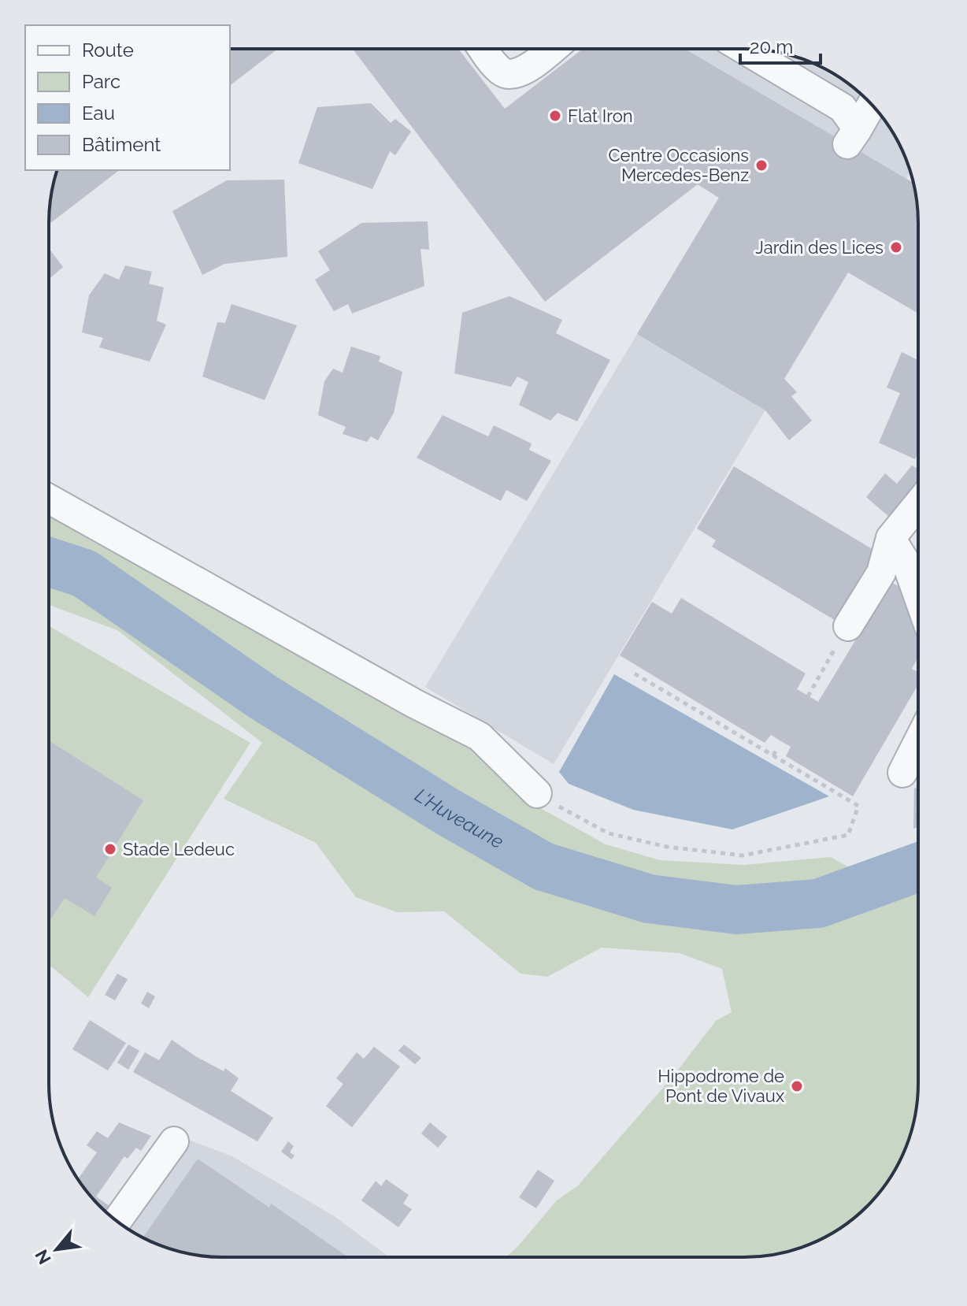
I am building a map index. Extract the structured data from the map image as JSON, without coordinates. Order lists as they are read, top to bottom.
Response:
{
  "water": ["L'Huveaune"],
  "places": [
    "Flat Iron",
    "Centre Occasions Mercedes-Benz",
    "Jardin des Lices",
    "Stade Ledeuc",
    "Hippodrome de Pont de Vivaux"
  ],
  "legend": [
    "Route",
    "Parc",
    "Eau",
    "Bâtiment"
  ],
  "scale_bar": "20 m",
  "north": "bottom left"
}
